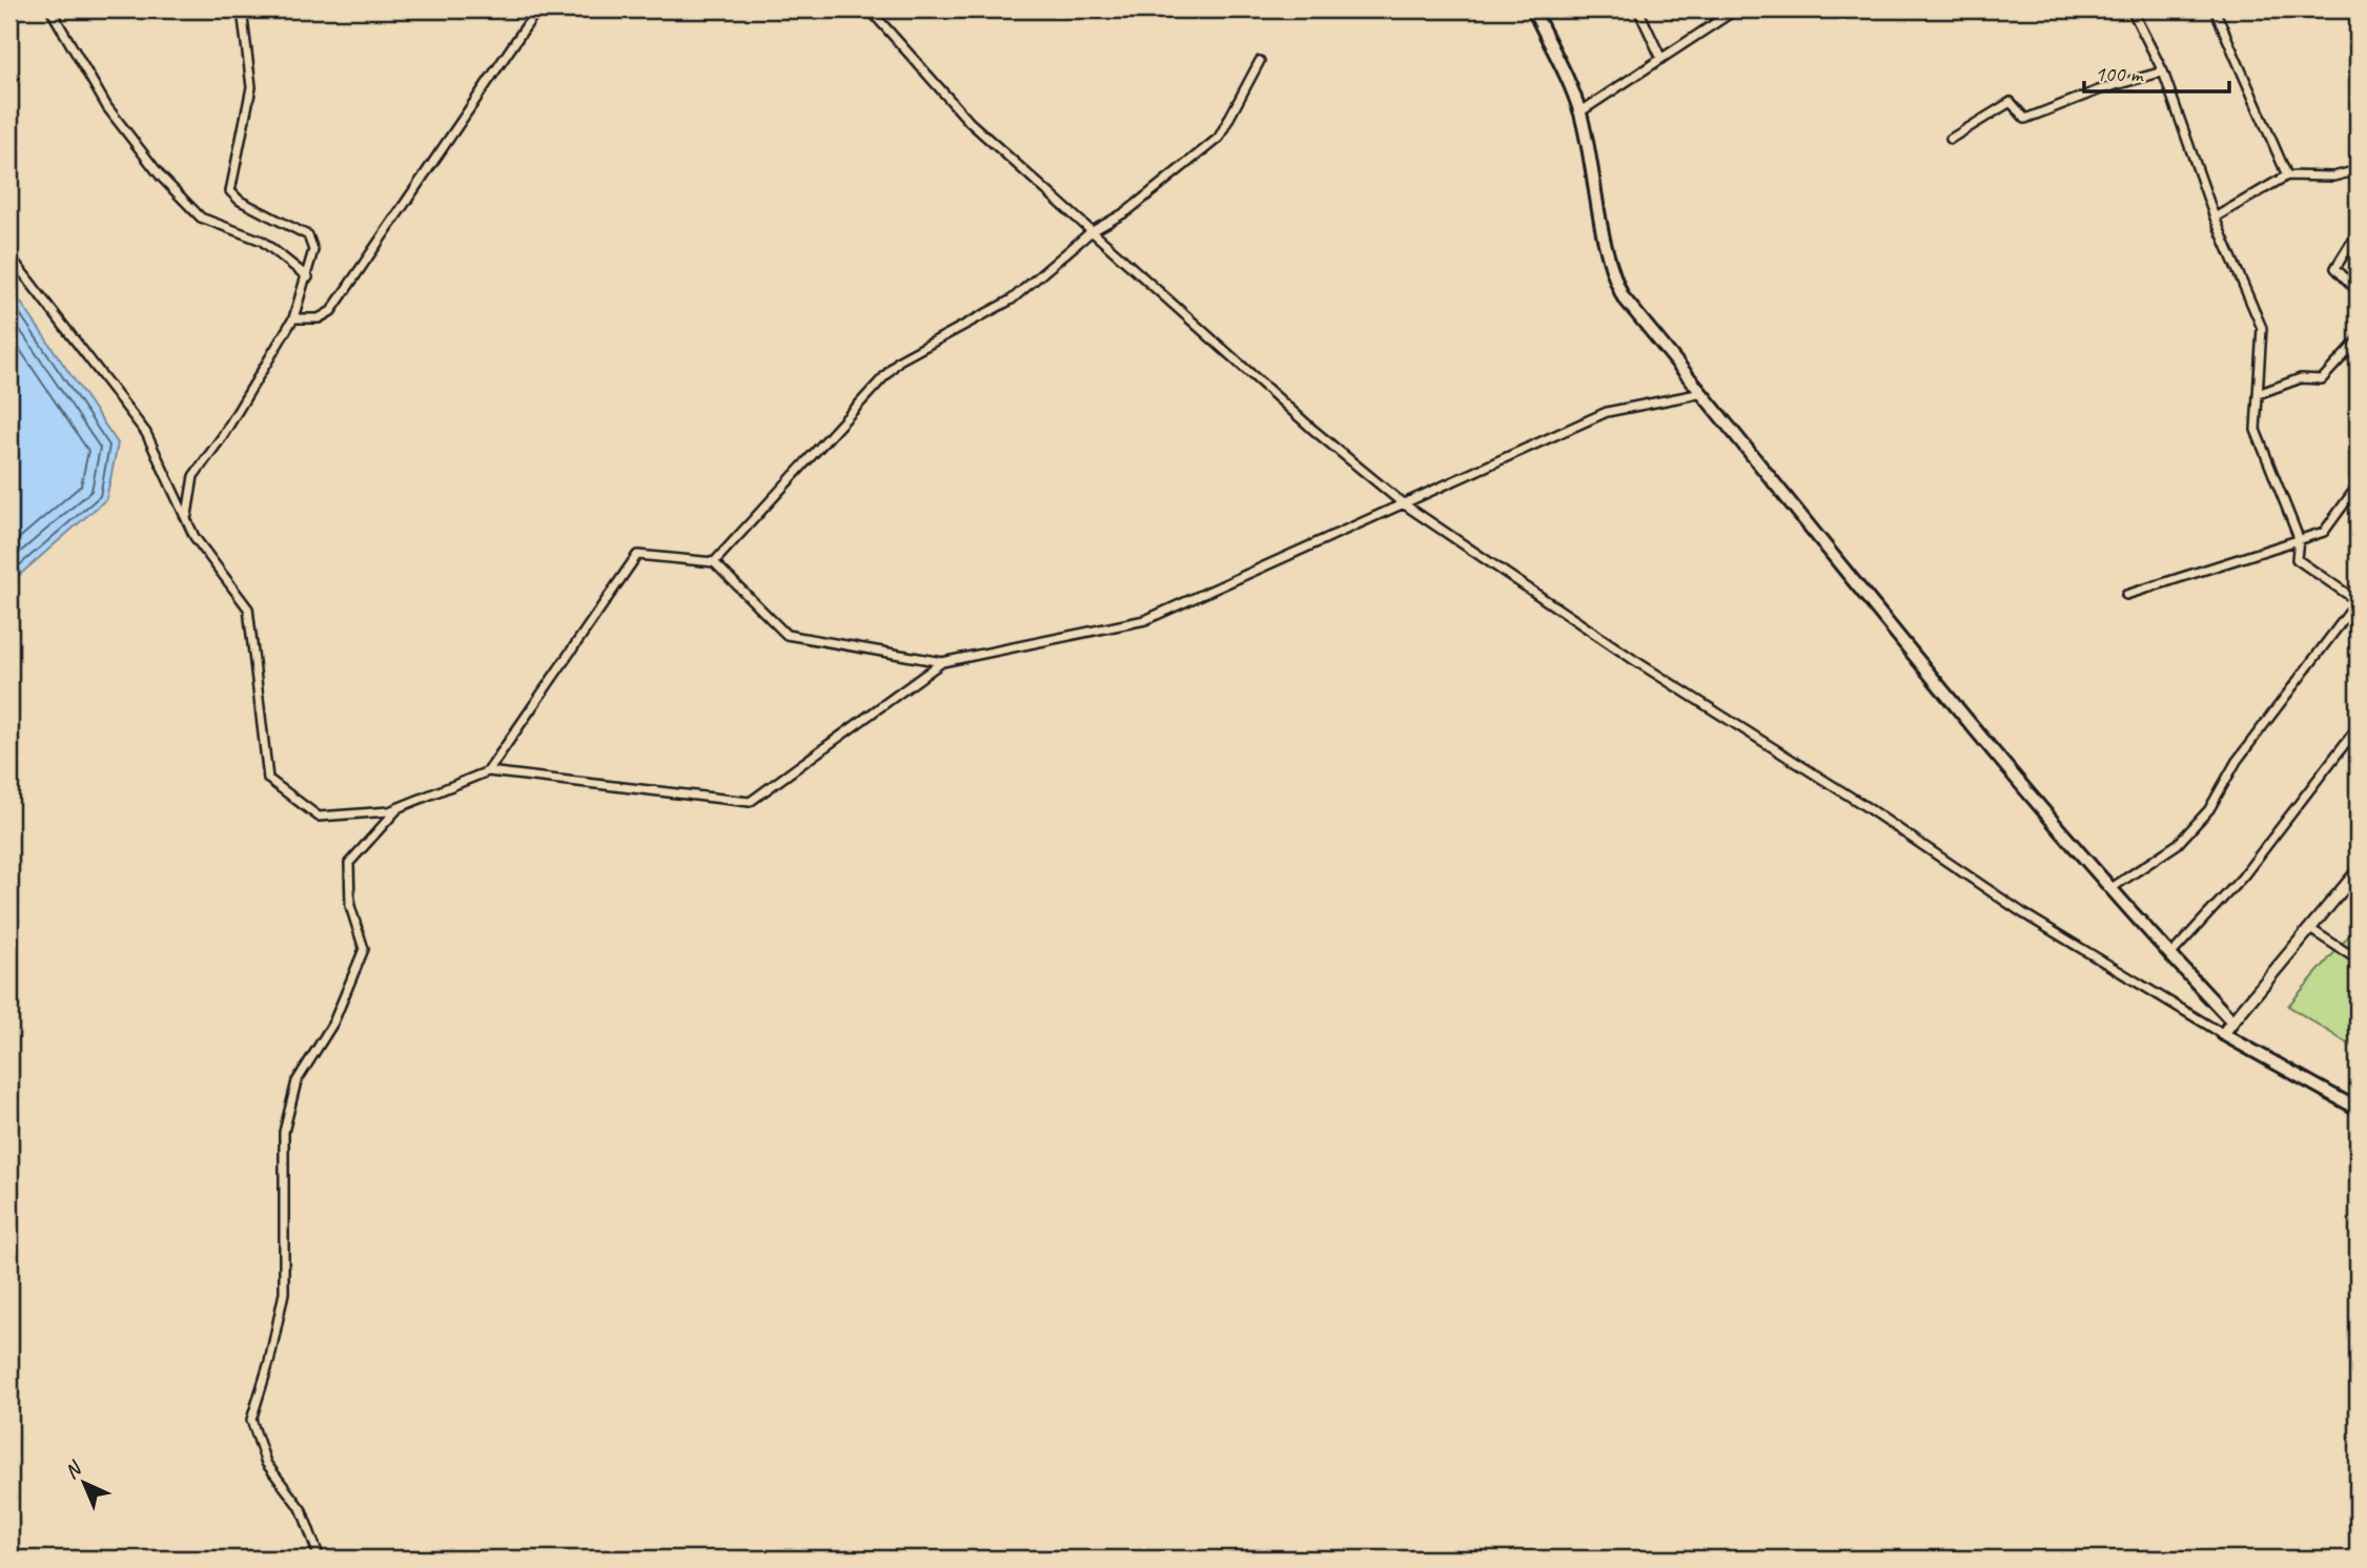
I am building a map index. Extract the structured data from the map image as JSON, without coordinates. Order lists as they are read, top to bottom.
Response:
{
  "scale_bar": "100 m",
  "north": "top left"
}
